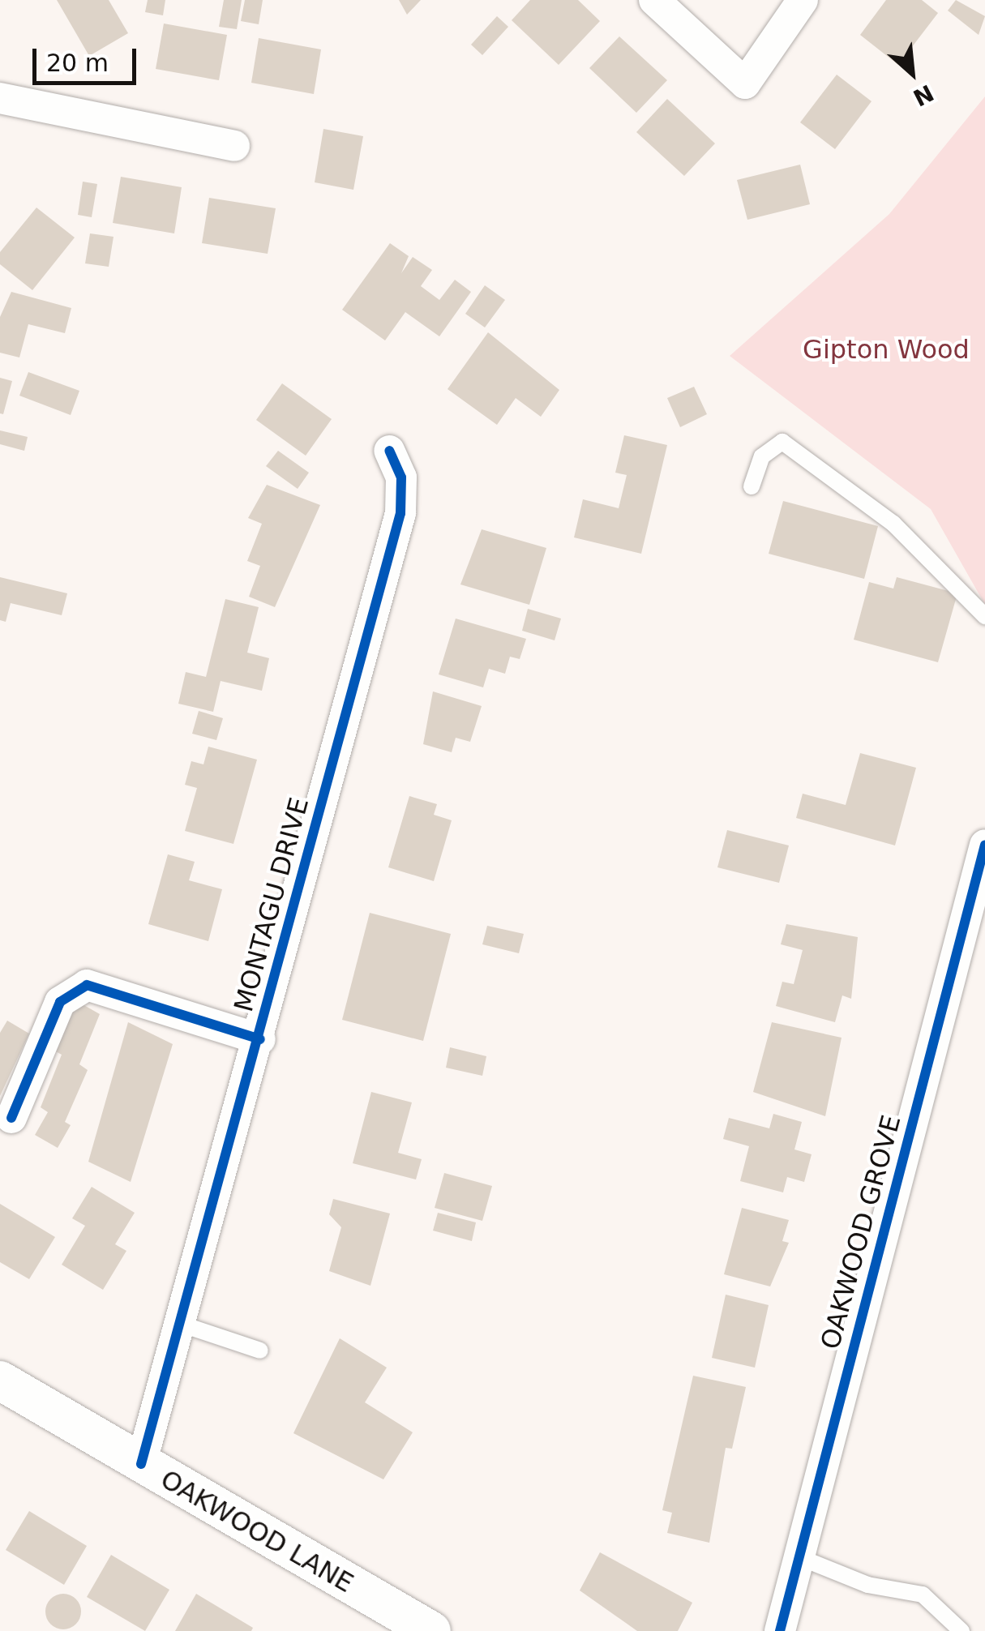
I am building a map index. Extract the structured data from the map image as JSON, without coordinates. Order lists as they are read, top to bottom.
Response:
{
  "streets": {
    "street": ["MONTAGU DRIVE", "OAKWOOD GROVE", "OAKWOOD LANE"]
  },
  "crossings": [
    ["MONTAGU DRIVE", "OAKWOOD LANE"]
  ],
  "parks": ["Gipton Wood"],
  "scale_bar": "20 m",
  "north": "bottom right"
}
